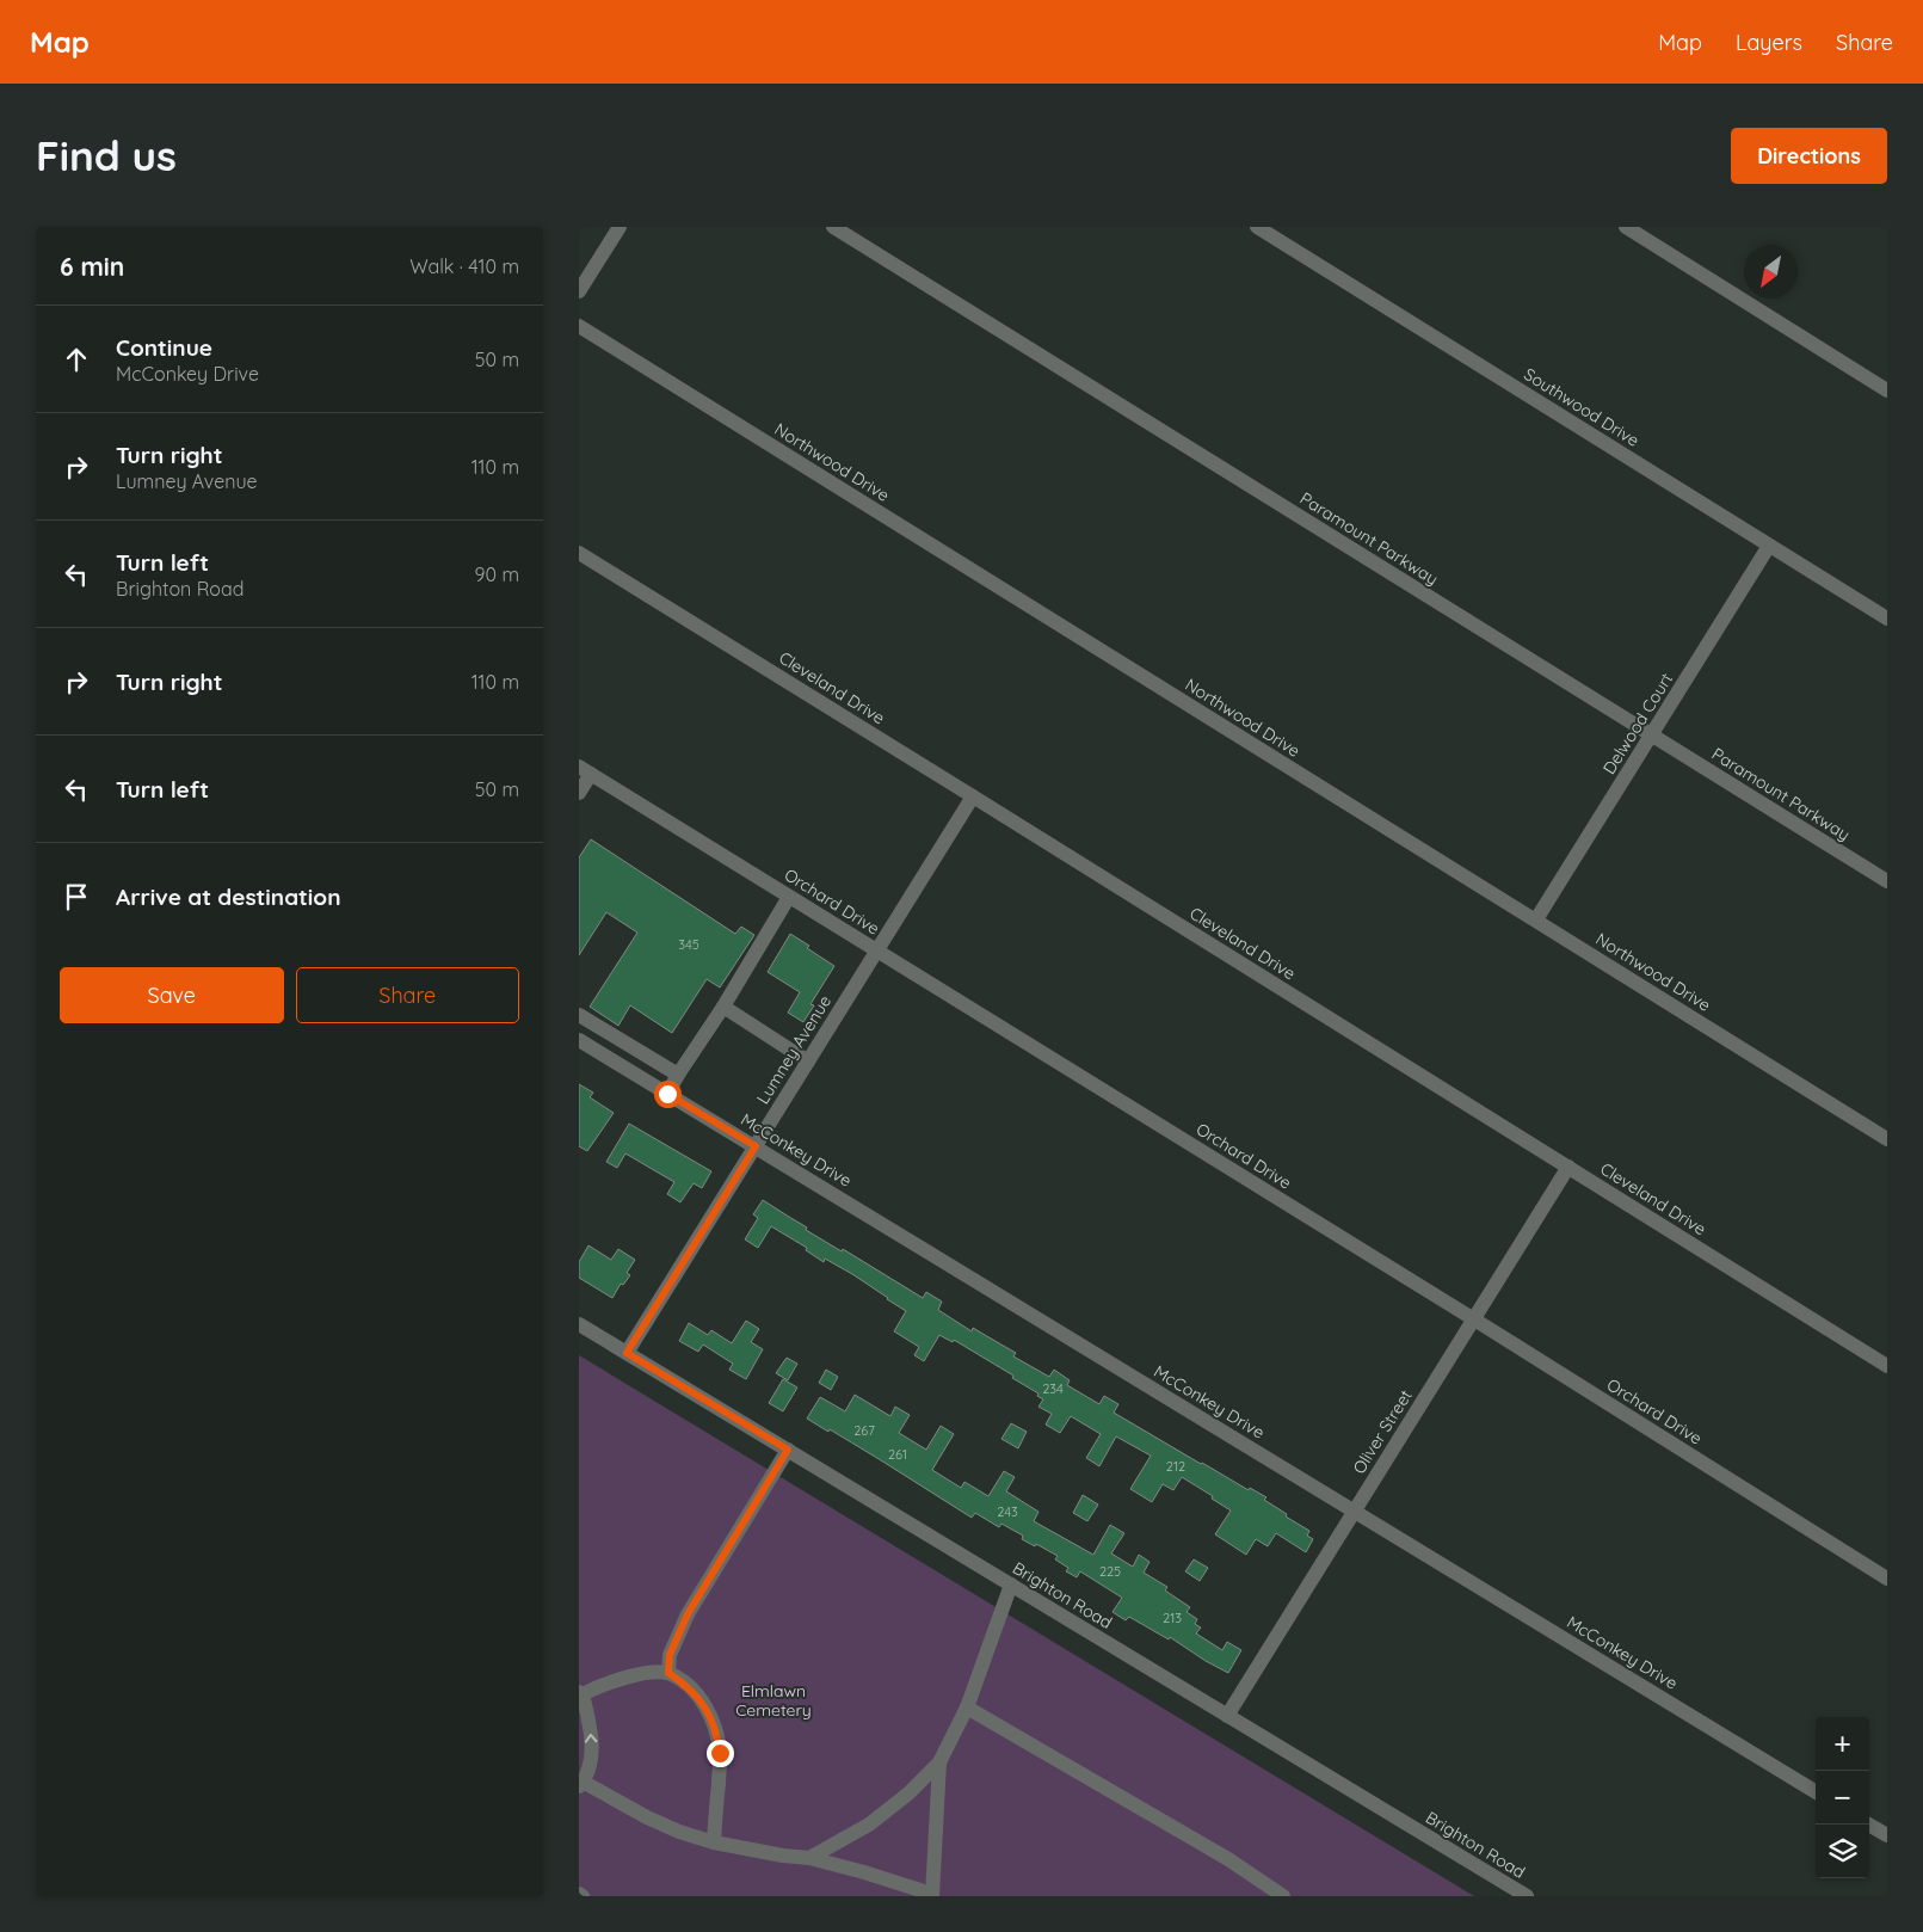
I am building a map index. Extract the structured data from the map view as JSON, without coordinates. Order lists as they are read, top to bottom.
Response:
{
  "streets": {
    "street": [
      "Southwood Drive",
      "Northwood Drive",
      "Paramount Parkway",
      "Cleveland Drive",
      "Delwood Court",
      "Orchard Drive",
      "Lumney Avenue",
      "McConkey Drive",
      "Oliver Street",
      "Brighton Road"
    ]
  },
  "crossings": [
    ["Southwood Drive", "Delwood Court"],
    ["Northwood Drive", "Delwood Court"],
    ["Paramount Parkway", "Delwood Court"],
    ["Cleveland Drive", "Lumney Avenue"],
    ["Cleveland Drive", "Oliver Street"],
    ["Orchard Drive", "Lumney Avenue"],
    ["Orchard Drive", "Oliver Street"],
    ["Lumney Avenue", "McConkey Drive"],
    ["Lumney Avenue", "Brighton Road"],
    ["McConkey Drive", "Oliver Street"],
    ["Oliver Street", "Brighton Road"]
  ],
  "parks": ["Elmlawn Cemetery"],
  "house_numbers": [
    "345",
    "234",
    "267",
    "261",
    "212",
    "243",
    "225",
    "213"
  ],
  "north": "bottom left",
  "page": {
    "header": "Map",
    "nav": ["Map", "Layers", "Share"],
    "buttons": [
      "Directions",
      ["Save", "Share"]
    ],
    "title": "Find us",
    "heading": ["6 min", "Walk · 410 m"],
    "list": [
      ["Continue", "McConkey Drive", "50 m"],
      ["Turn right", "Lumney Avenue", "110 m"],
      ["Turn left", "Brighton Road", "90 m"],
      ["Turn right", "110 m"],
      ["Turn left", "50 m"],
      "Arrive at destination"
    ],
    "map_buttons": ["+", "−"]
  }
}
